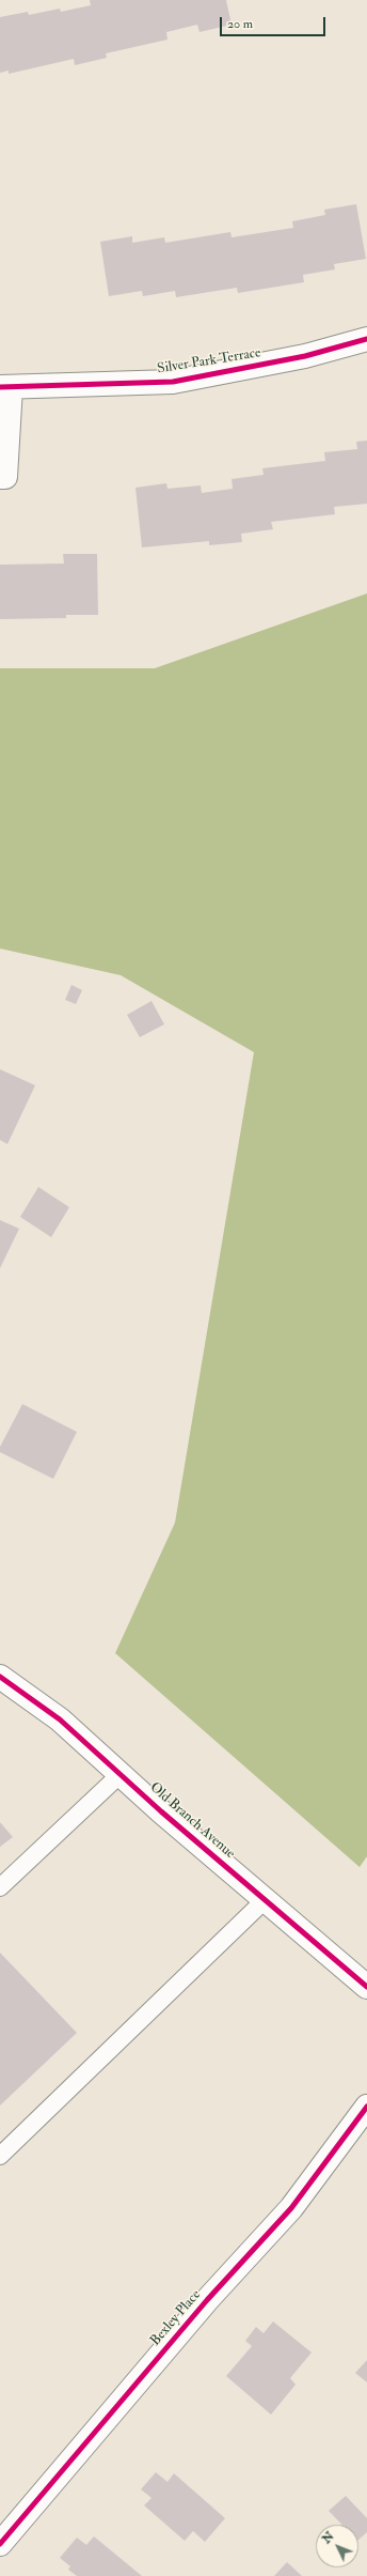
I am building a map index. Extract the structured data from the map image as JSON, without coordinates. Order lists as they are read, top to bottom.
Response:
{
  "streets": {
    "street": ["Silver Park Terrace", "Old Branch Avenue", "Bexley Place"]
  },
  "scale_bar": "20 m",
  "north": "top left"
}
